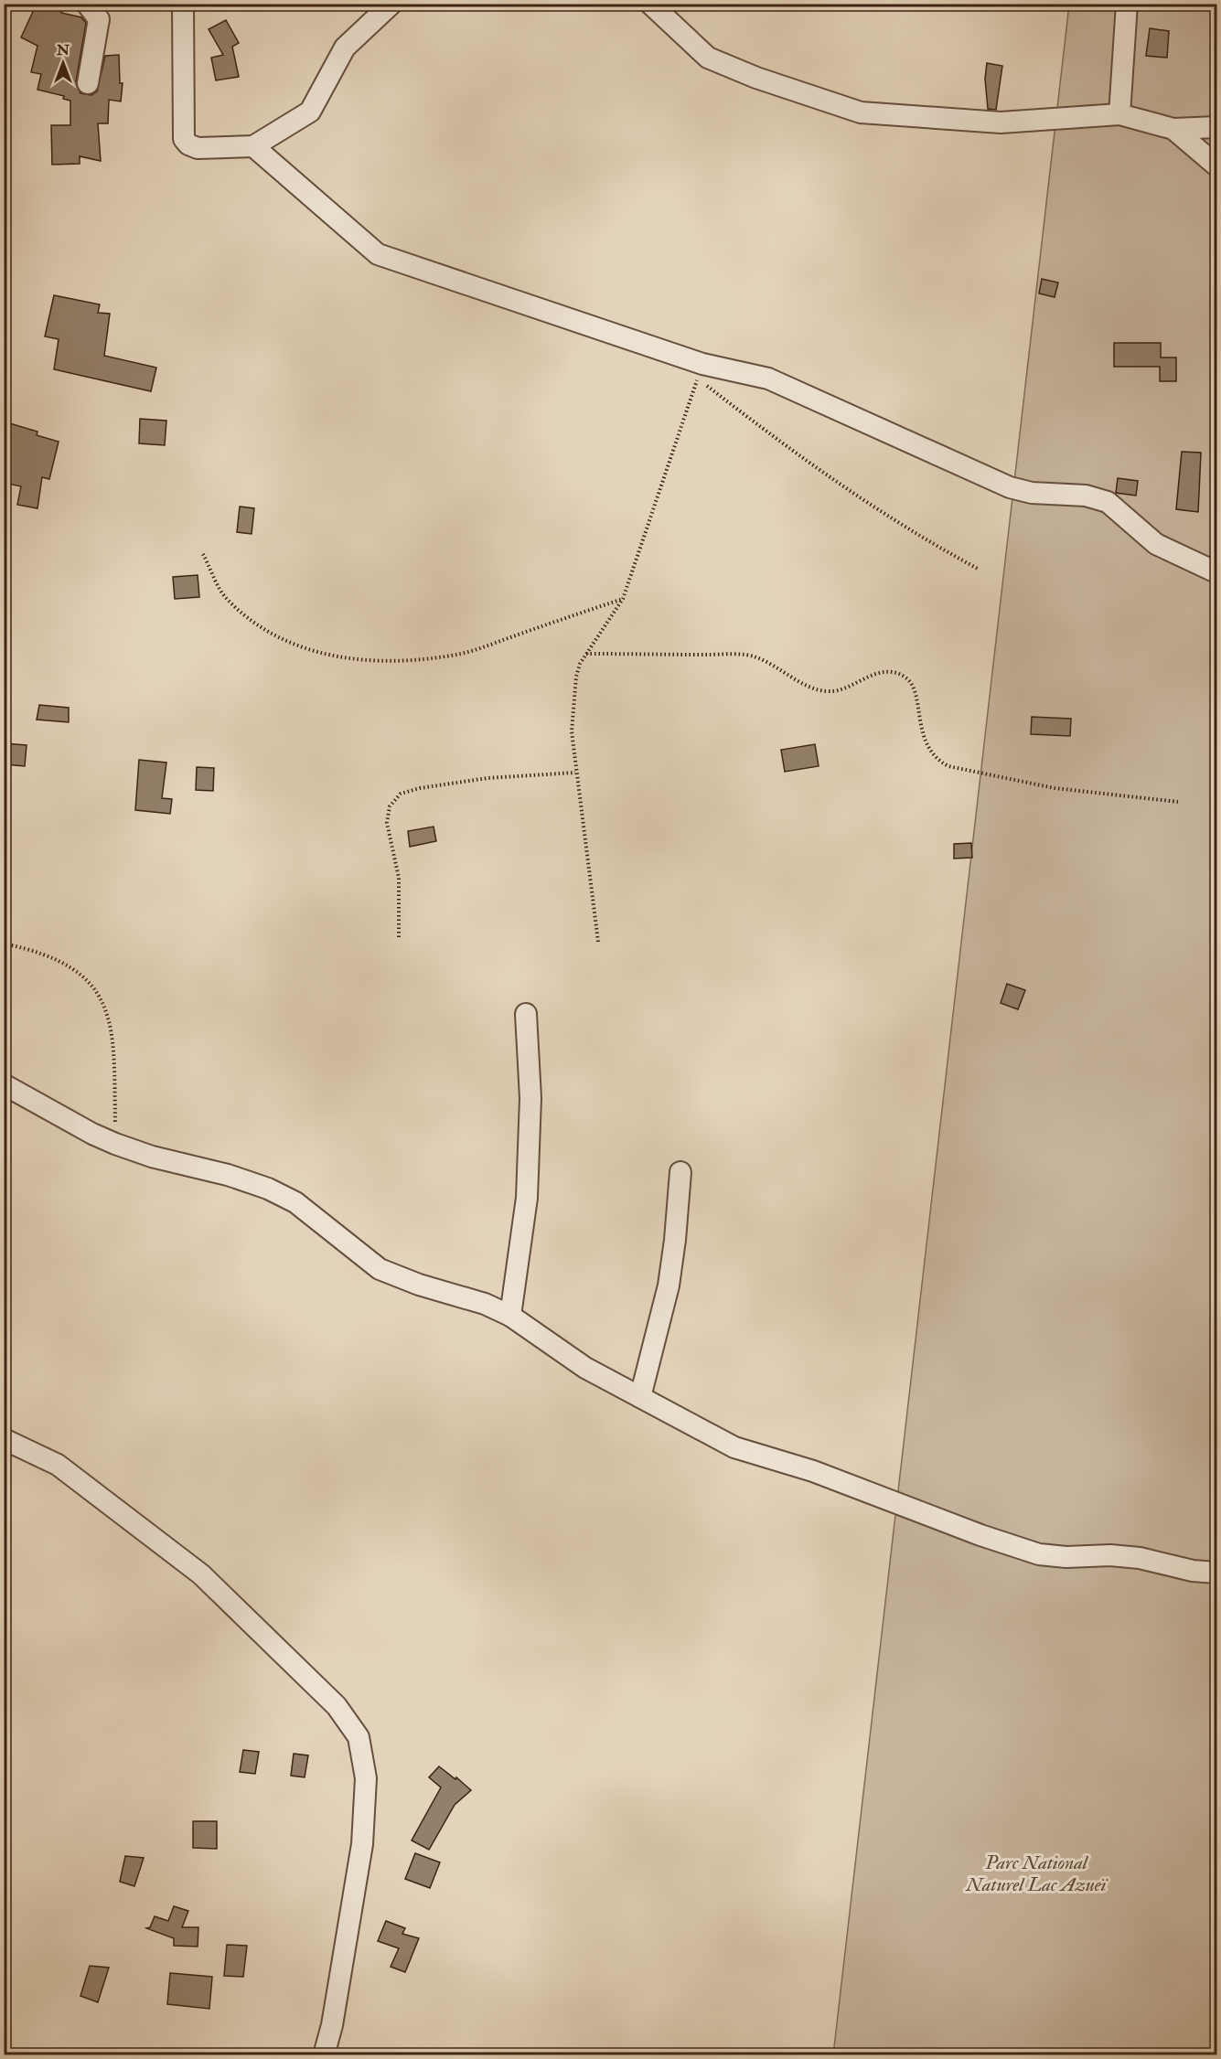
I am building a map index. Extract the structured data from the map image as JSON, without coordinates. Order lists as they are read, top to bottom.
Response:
{
  "parks": ["Parc National Naturel Lac Azueï"],
  "north": "top"
}
